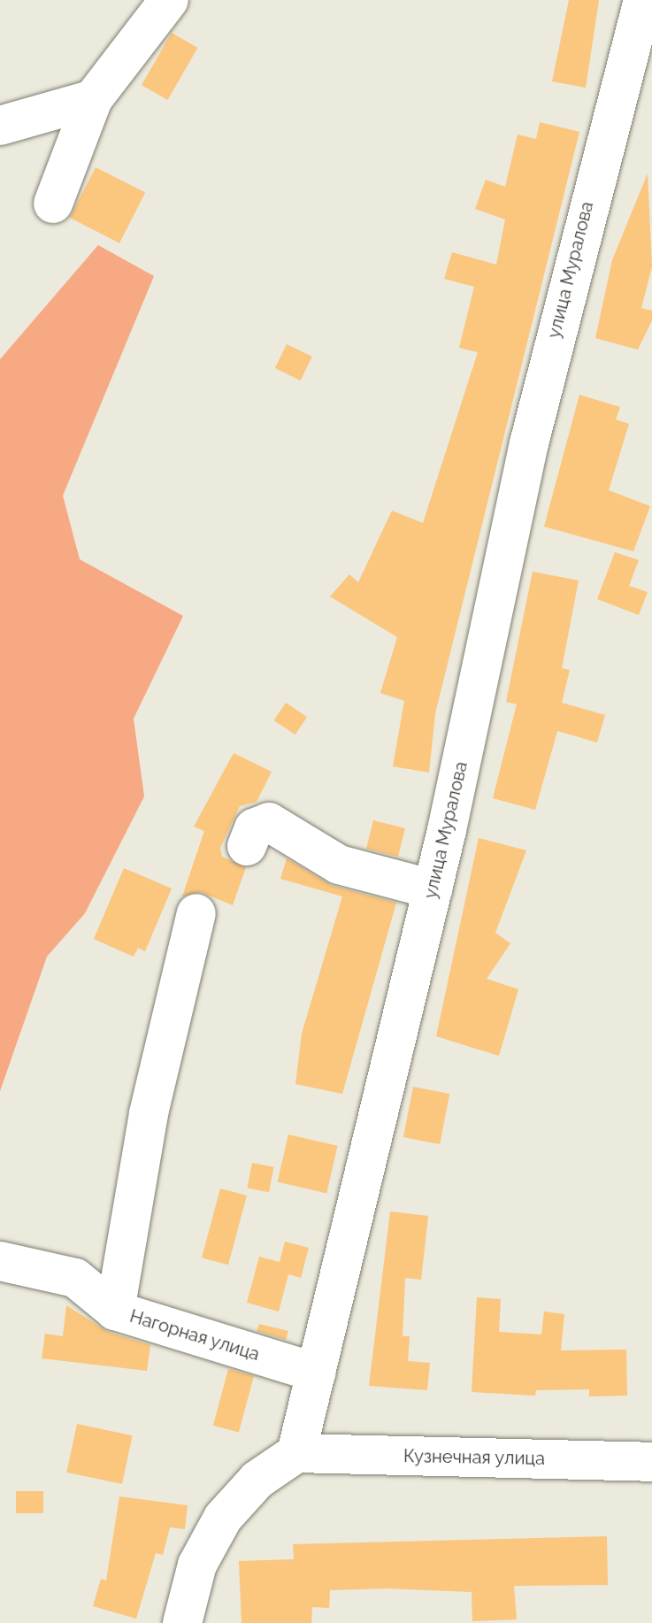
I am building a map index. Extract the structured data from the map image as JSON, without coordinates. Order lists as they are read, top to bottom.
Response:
{
  "streets": {
    "street": ["улица Муралова", "Нагорная улица", "Кузнечная улица"]
  },
  "crossings": [
    ["улица Муралова", "Нагорная улица"],
    ["улица Муралова", "Кузнечная улица"]
  ]
}
